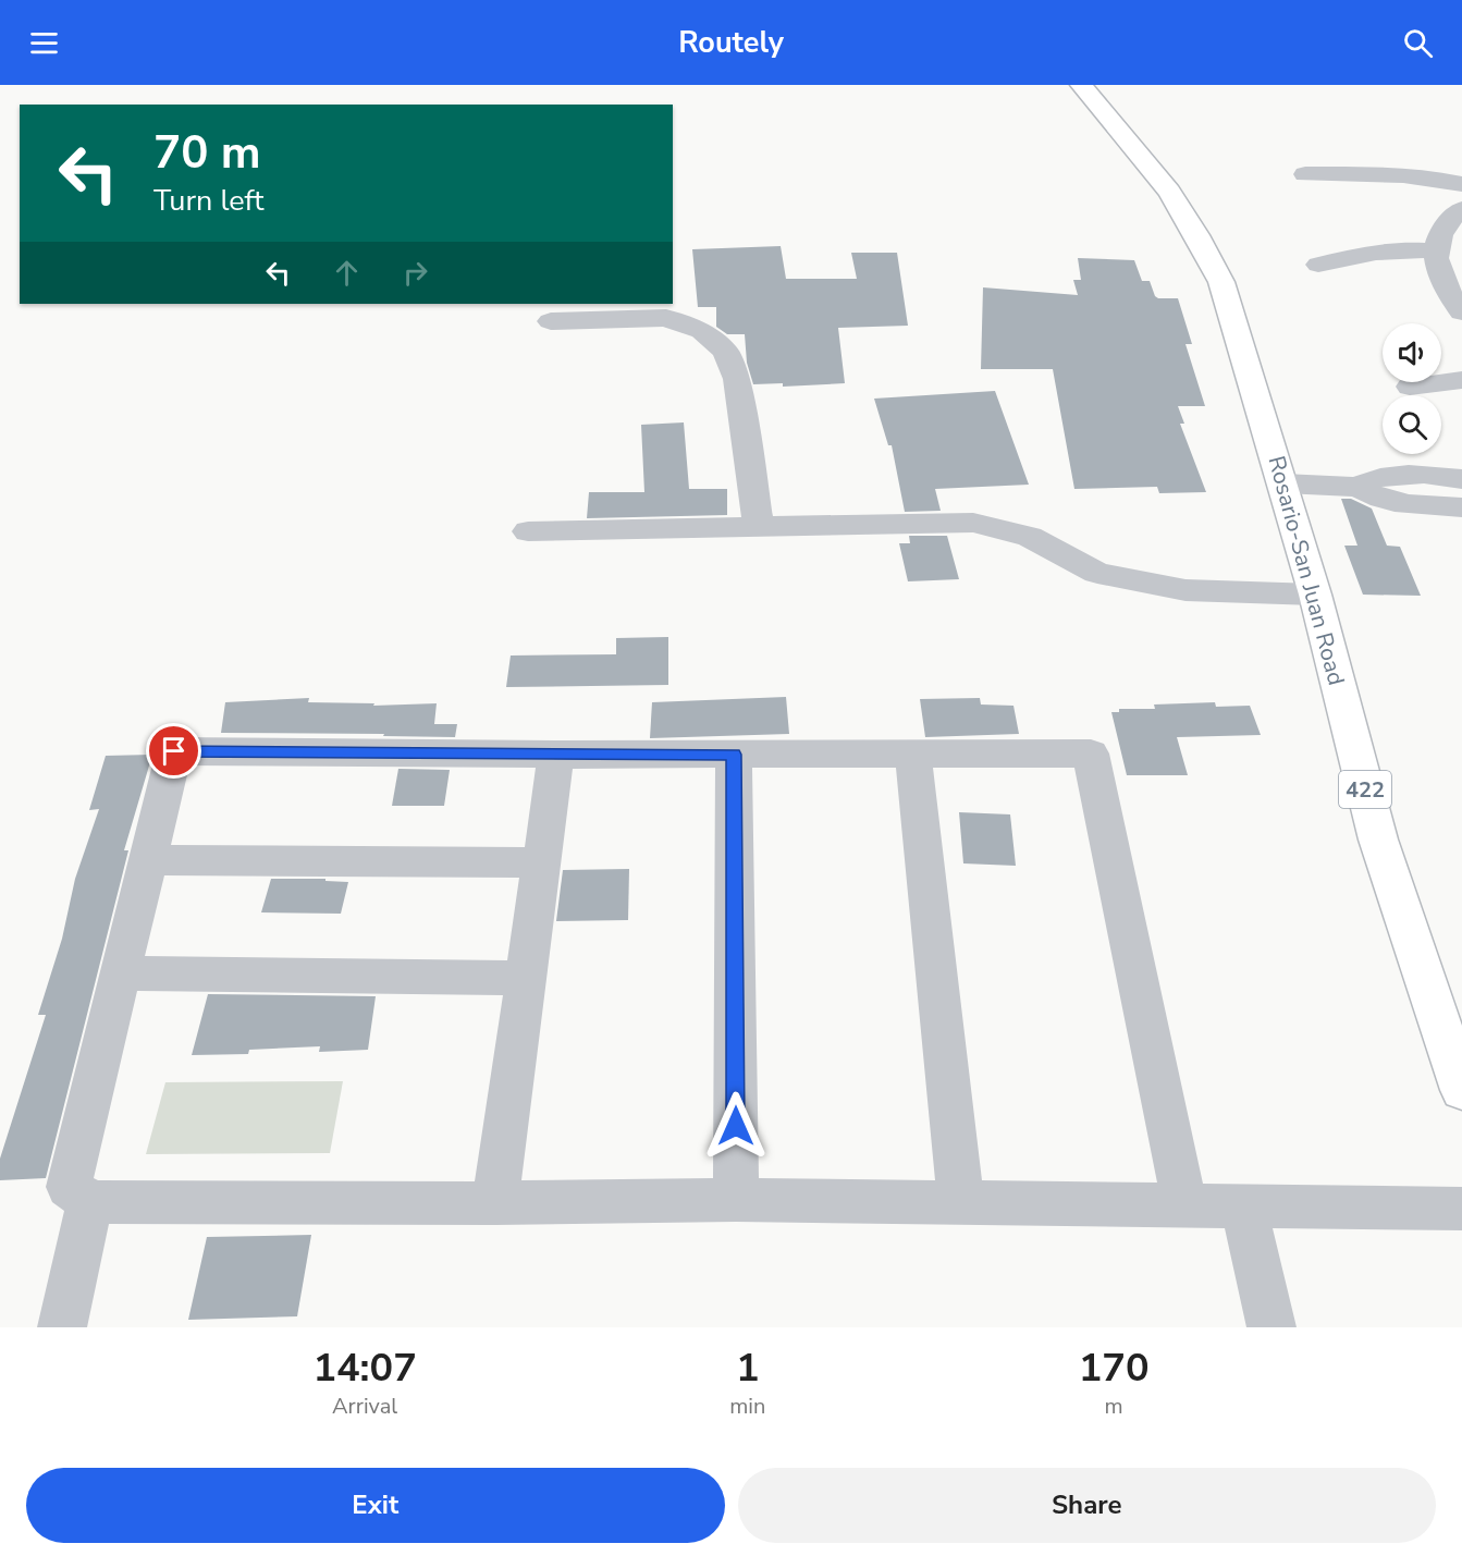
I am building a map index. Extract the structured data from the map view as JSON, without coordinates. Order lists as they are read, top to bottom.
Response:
{
  "streets": {
    "main road": ["Rosario-San Juan Road", "422"]
  },
  "page": {
    "header": "Routely",
    "turn": ["70 m", "Turn left"],
    "eta": [
      "14:07",
      "Arrival",
      "1",
      "min",
      "170",
      "m"
    ],
    "buttons": ["Exit", "Share"]
  }
}
